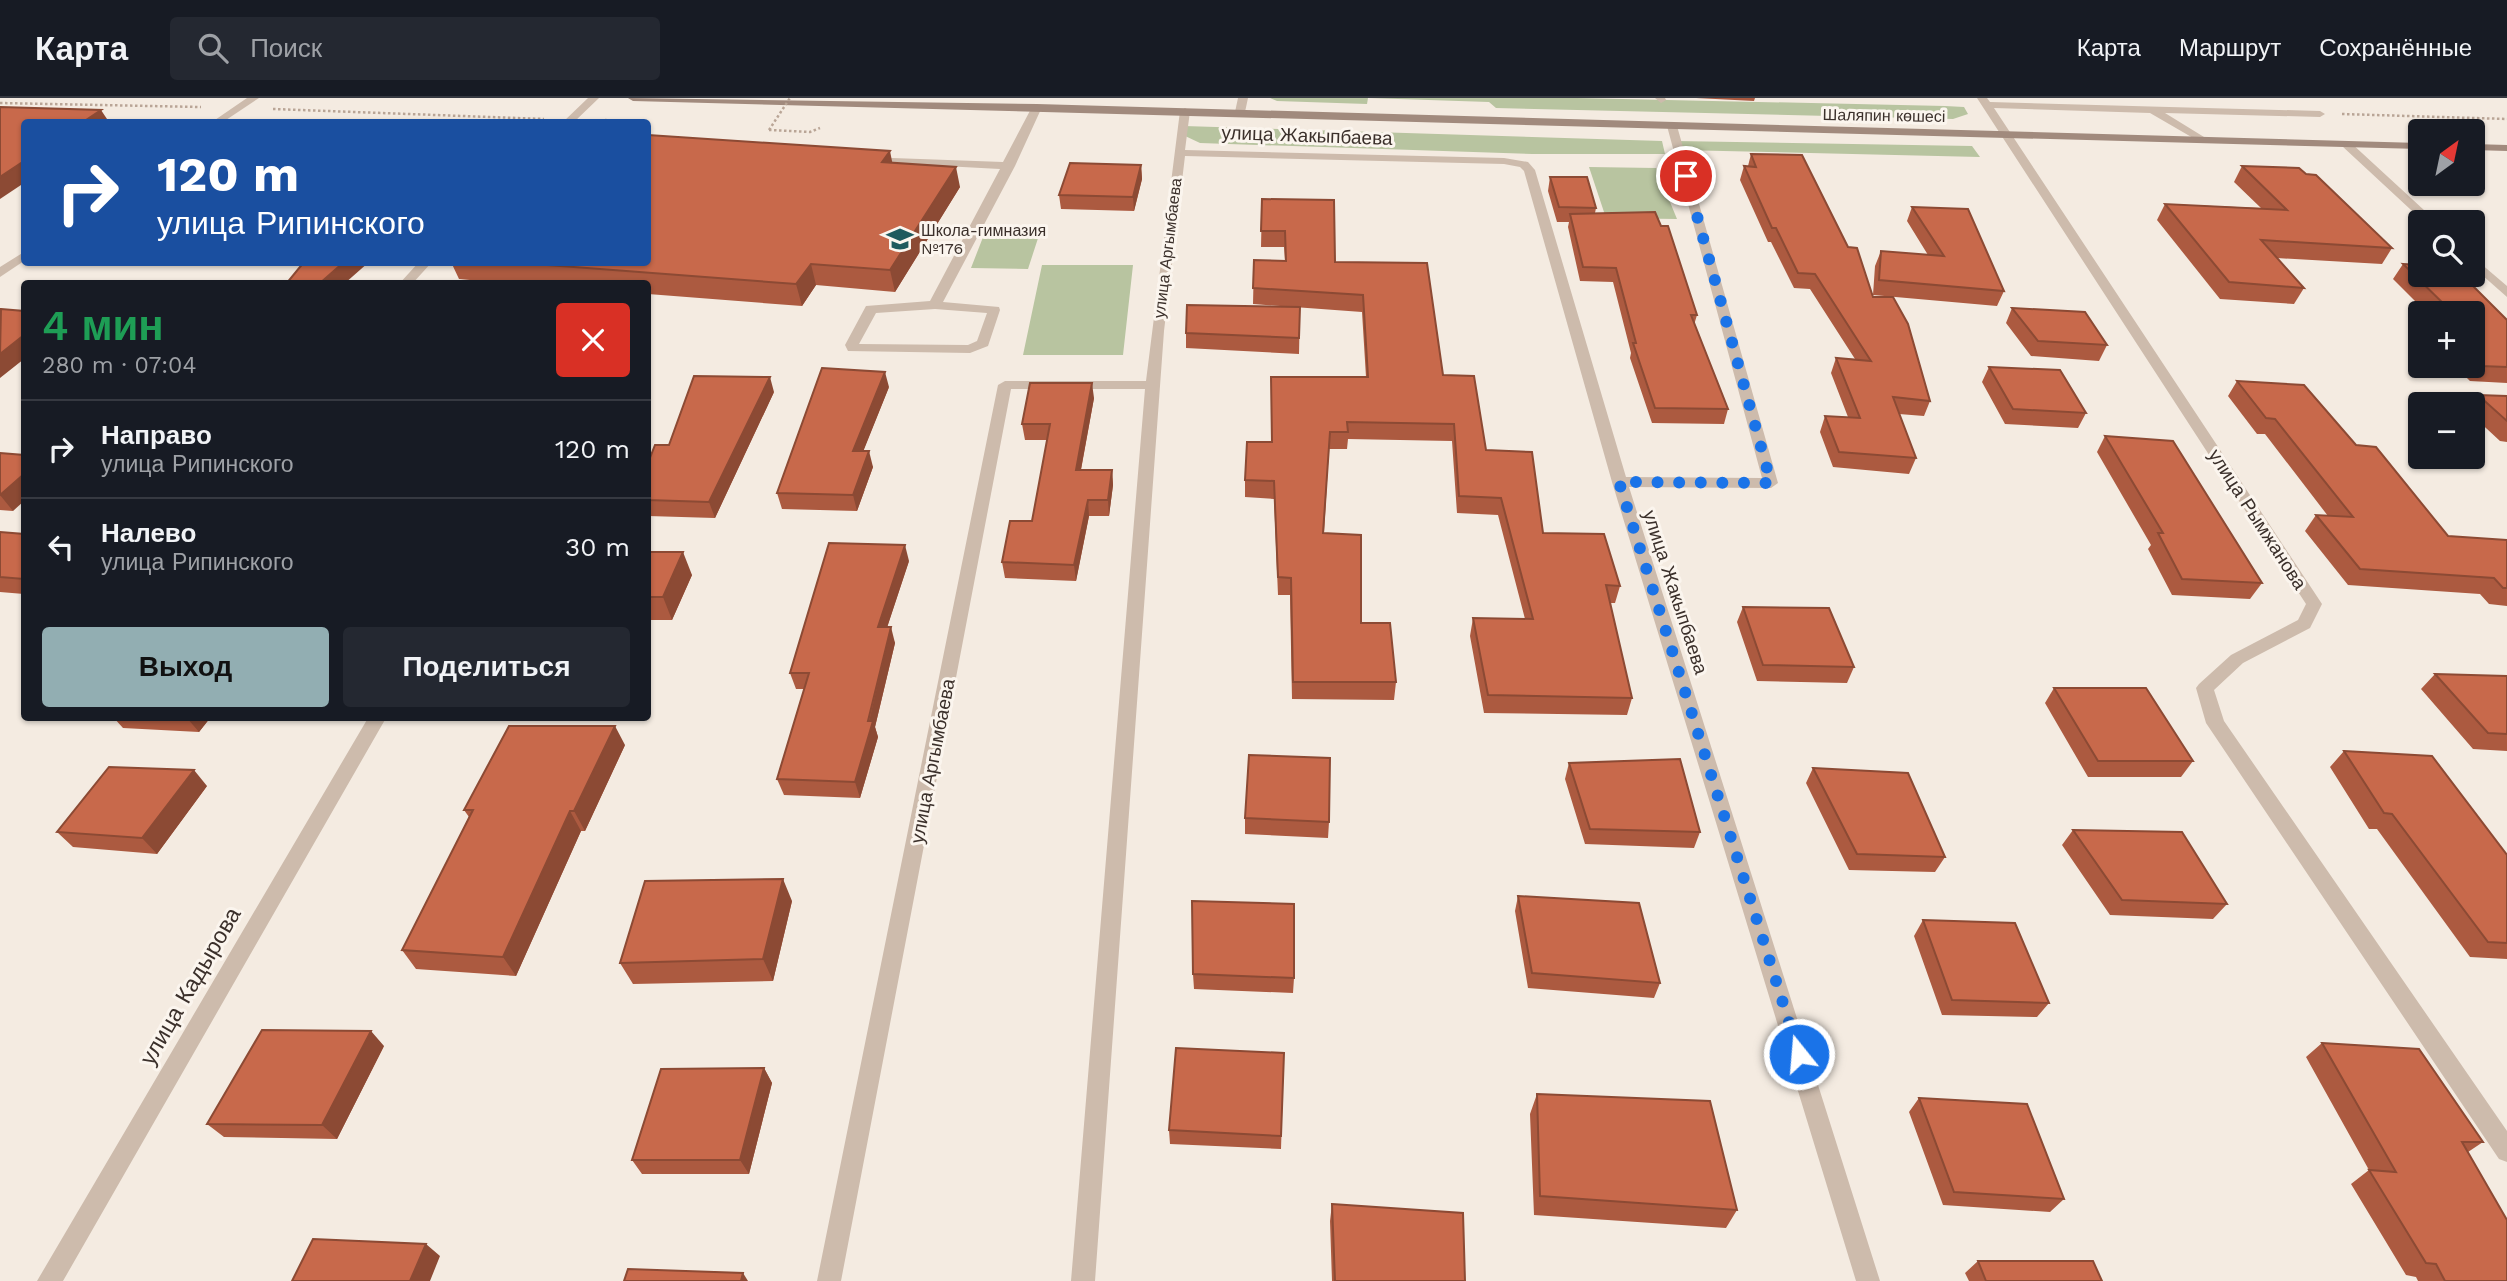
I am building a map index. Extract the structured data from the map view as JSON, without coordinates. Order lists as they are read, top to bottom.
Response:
{
  "streets": {
    "main road": ["Шаляпин көшесі"],
    "street": [
      "улица Жакыпбаева",
      "улица Аргымбаева",
      "улица Рымжанова",
      "улица Кадырова"
    ]
  },
  "crossings": [
    ["Шаляпин көшесі", "улица Аргымбаева"],
    ["Шаляпин көшесі", "улица Рымжанова"],
    ["улица Жакыпбаева", "улица Аргымбаева"]
  ],
  "places": {
    "school or university": ["Школа-гимназия №176"]
  },
  "north": "top right",
  "page": {
    "header": "Карта",
    "search": "Поиск",
    "nav": ["Карта", "Маршрут", "Сохранённые"],
    "map_buttons": ["+", "−"],
    "turn": ["120 m", "улица Рипинского"],
    "heading": ["4 мин", "280 m · 07:04"],
    "list": [
      {
        "name": "Направо",
        "note": "улица Рипинского",
        "value": "120 m"
      },
      {
        "name": "Налево",
        "note": "улица Рипинского",
        "value": "30 m"
      }
    ],
    "buttons": ["Выход", "Поделиться"]
  }
}
